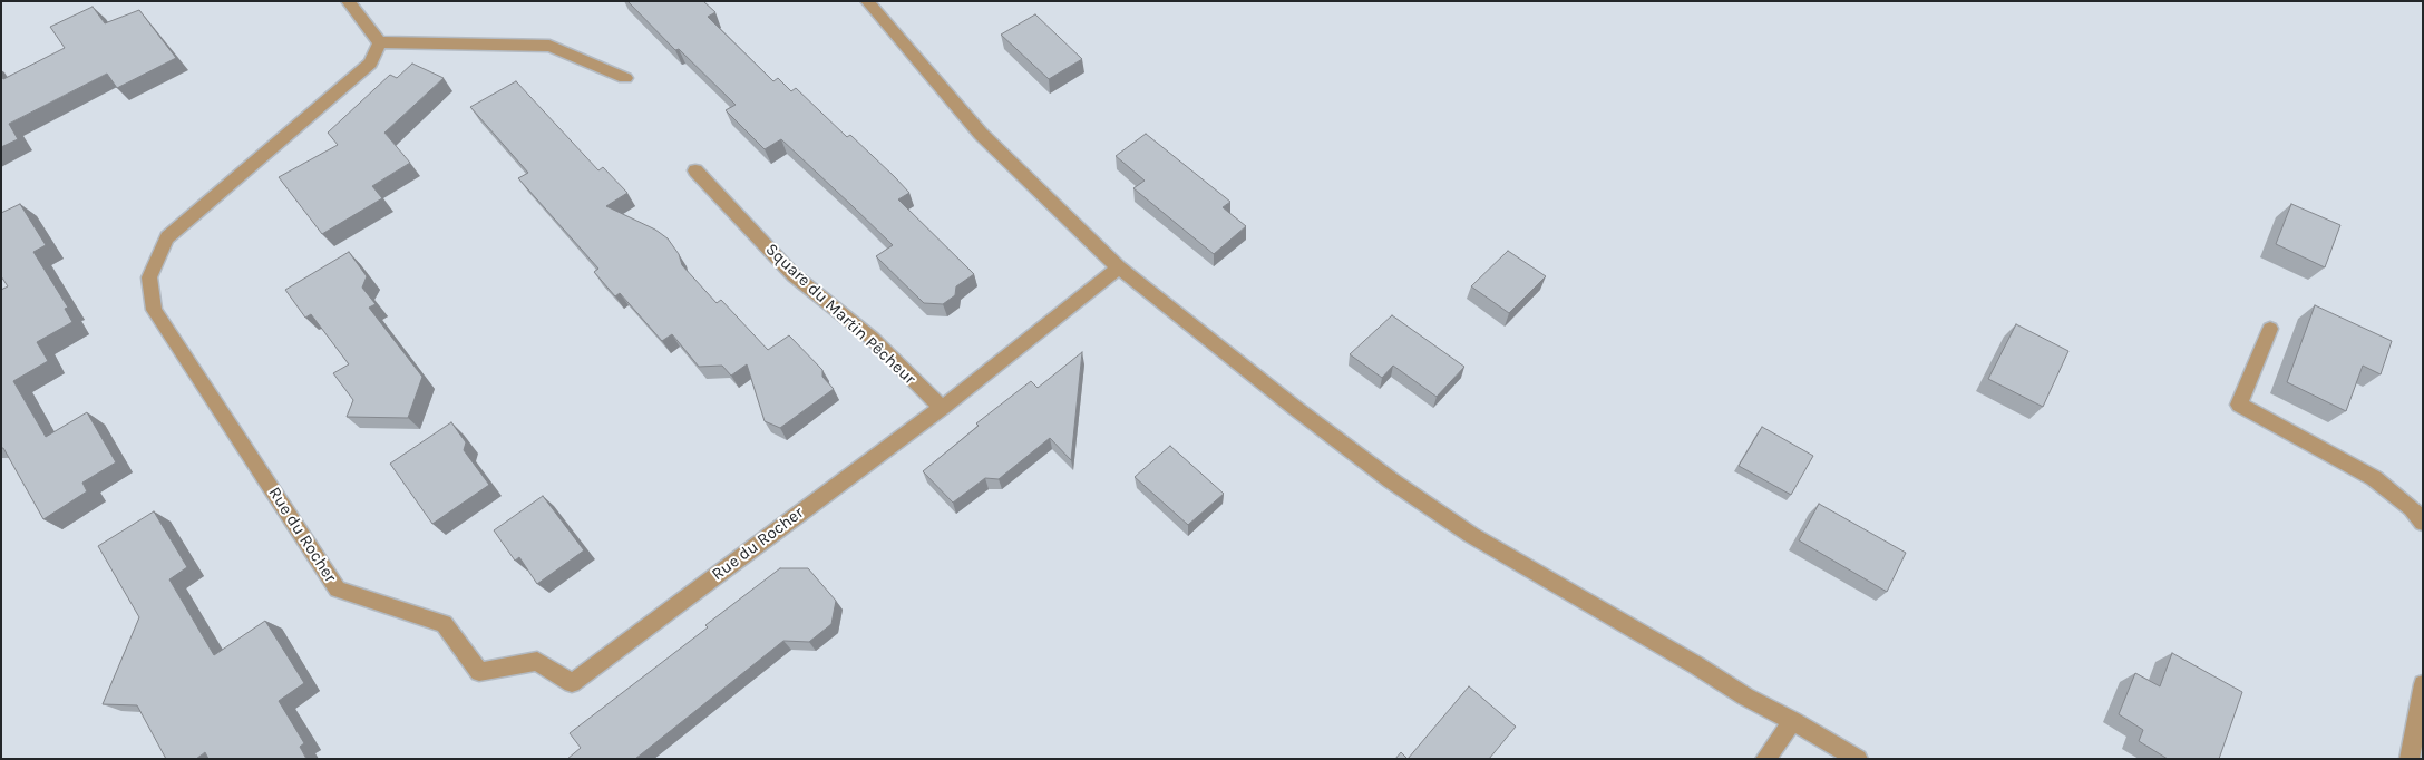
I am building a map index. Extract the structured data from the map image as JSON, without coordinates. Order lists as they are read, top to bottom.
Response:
{
  "streets": {
    "street": ["Square du Martin Pêcheur", "Rue du Rocher"]
  },
  "crossings": [
    ["Square du Martin Pêcheur", "Rue du Rocher"]
  ]
}
